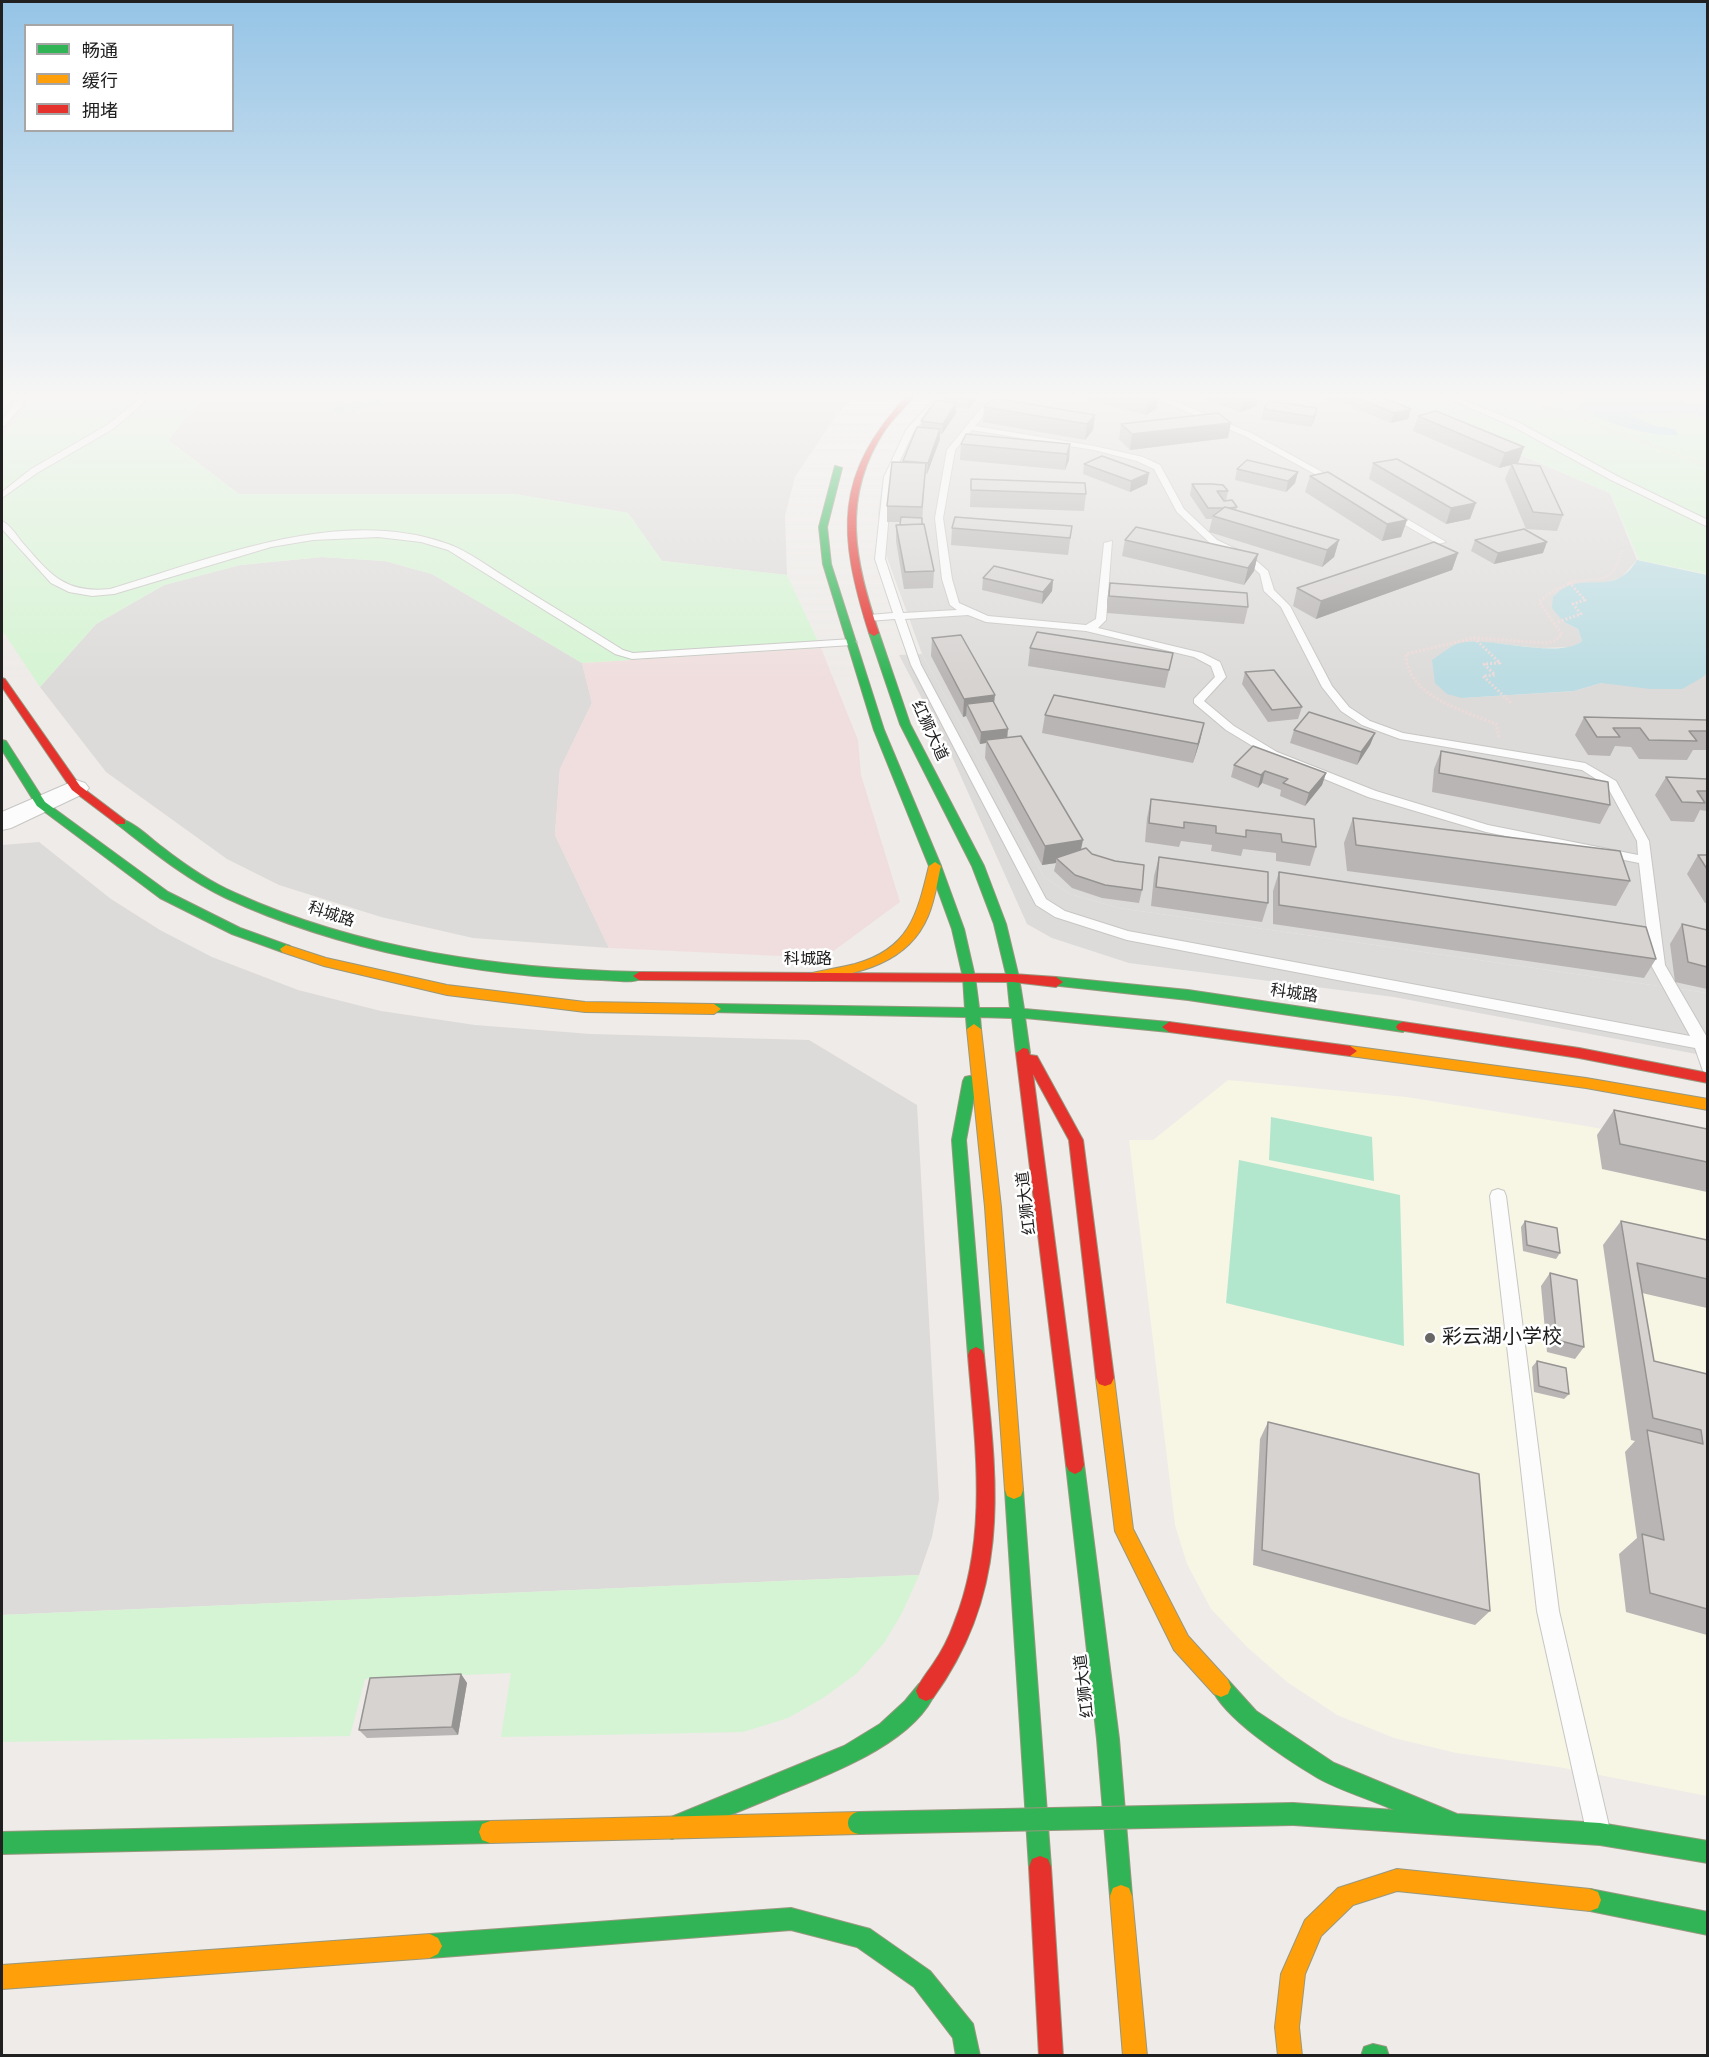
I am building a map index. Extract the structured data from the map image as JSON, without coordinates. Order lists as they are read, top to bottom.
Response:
{
  "streets": {
    "main road": ["红狮大道", "科城路"]
  },
  "crossings": [
    ["红狮大道", "科城路"]
  ],
  "places": ["彩云湖小学校"],
  "legend": ["畅通", "缓行", "拥堵"]
}
